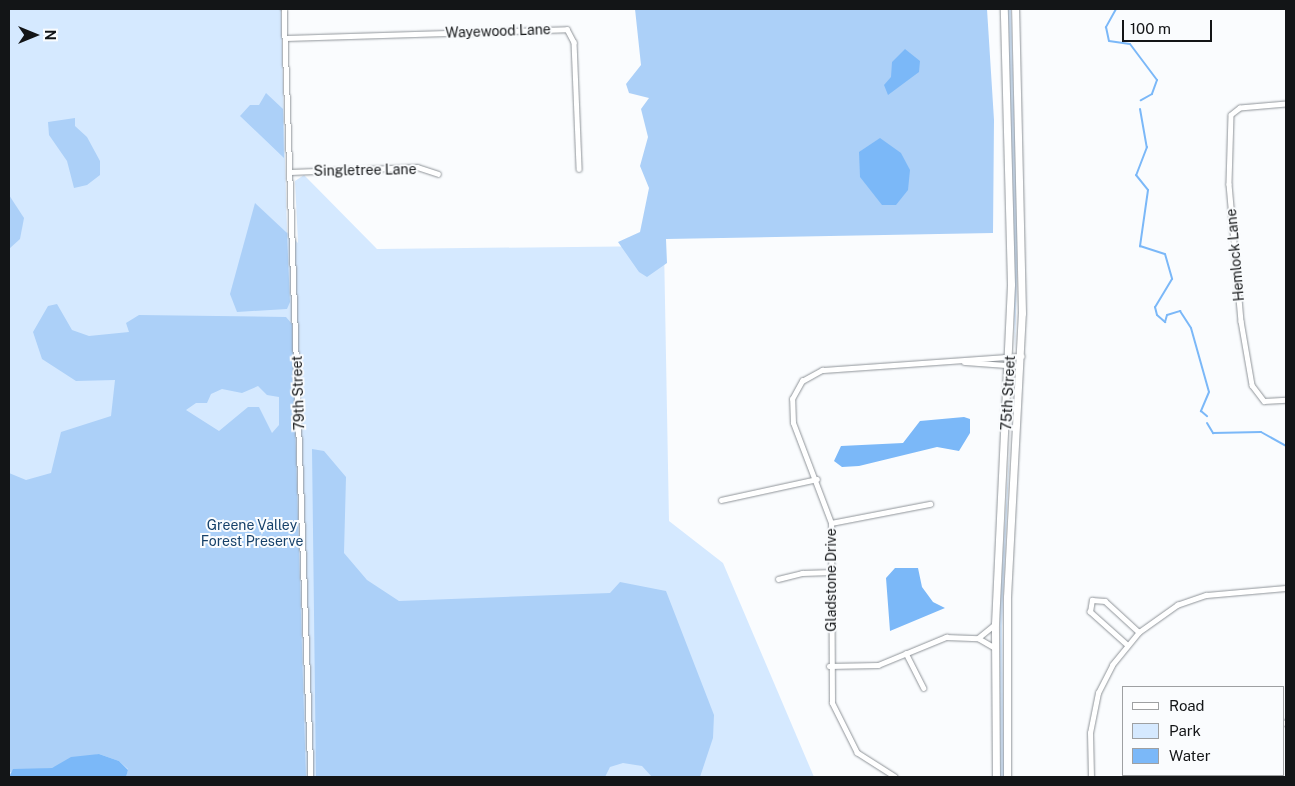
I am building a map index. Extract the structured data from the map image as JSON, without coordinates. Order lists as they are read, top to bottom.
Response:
{
  "streets": {
    "main road": ["75th Street"],
    "street": [
      "Wayewood Lane",
      "Singletree Lane",
      "Hemlock Lane",
      "79th Street",
      "Gladstone Drive"
    ]
  },
  "crossings": [
    ["Wayewood Lane", "79th Street"],
    ["Singletree Lane", "79th Street"],
    ["75th Street", "Gladstone Drive"]
  ],
  "parks": ["Greene Valley Forest Preserve"],
  "legend": ["Road", "Park", "Water"],
  "scale_bar": "100 m",
  "north": "right"
}
